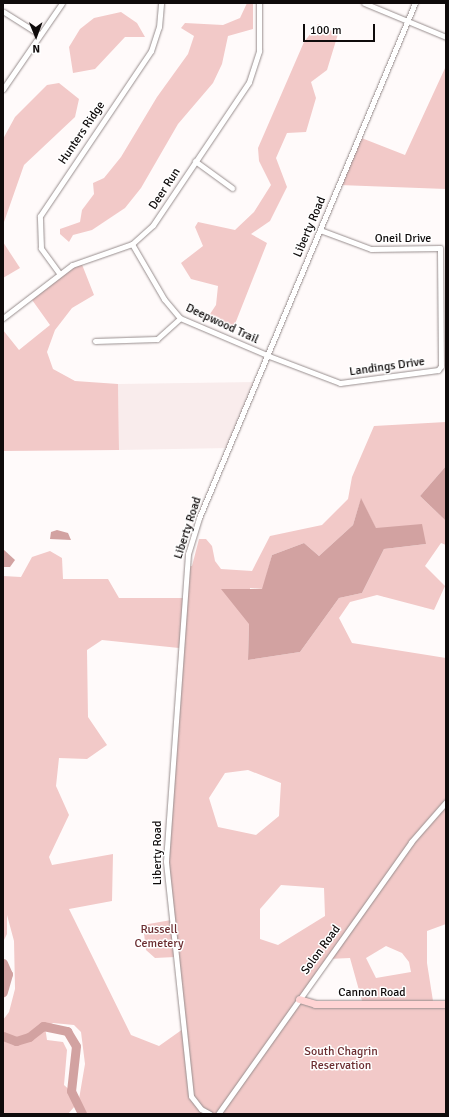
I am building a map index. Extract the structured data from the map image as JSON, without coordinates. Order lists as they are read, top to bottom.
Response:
{
  "streets": {
    "main road": ["Cannon Road"],
    "street": [
      "Hunters Ridge",
      "Deer Run",
      "Liberty Road",
      "Oneil Drive",
      "Deepwood Trail",
      "Landings Drive",
      "Solon Road"
    ]
  },
  "crossings": [
    ["Hunters Ridge", "Deer Run"],
    ["Deer Run", "Deepwood Trail"],
    ["Liberty Road", "Oneil Drive"],
    ["Liberty Road", "Deepwood Trail"],
    ["Liberty Road", "Landings Drive"],
    ["Oneil Drive", "Landings Drive"],
    ["Deepwood Trail", "Landings Drive"],
    ["Solon Road", "Cannon Road"]
  ],
  "parks": ["Russell Cemetery", "South Chagrin Reservation"],
  "scale_bar": "100 m",
  "north": "bottom"
}
